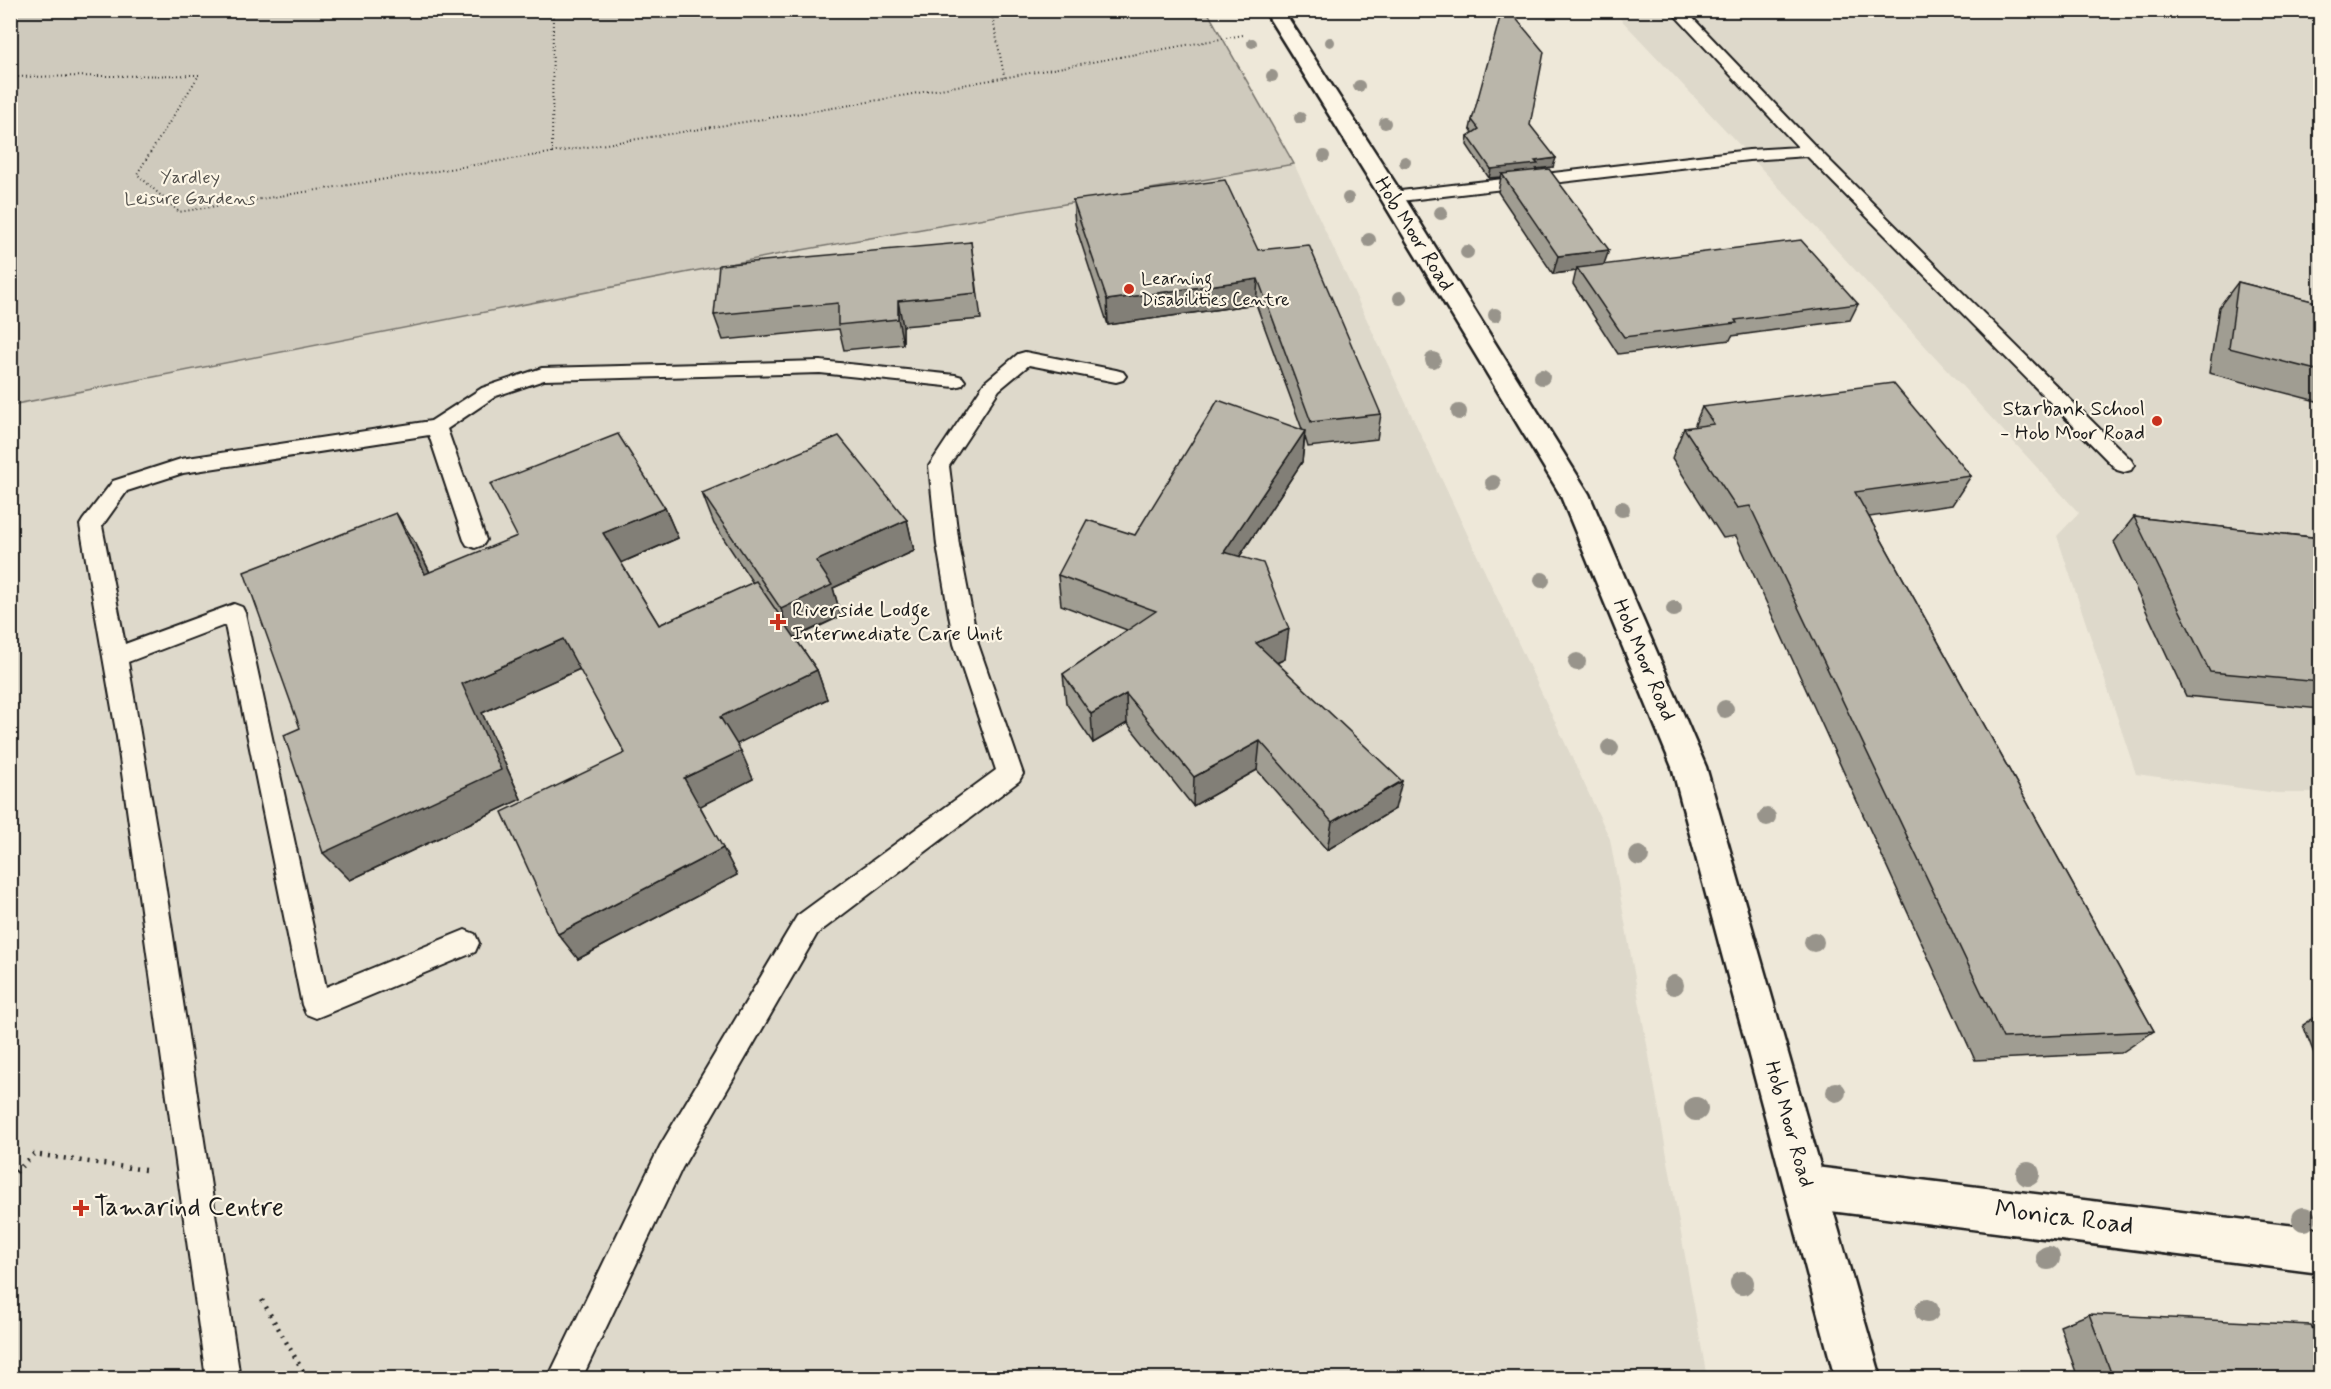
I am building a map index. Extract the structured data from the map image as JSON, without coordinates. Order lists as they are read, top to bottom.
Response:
{
  "streets": {
    "street": ["Hob Moor Road", "Monica Road"]
  },
  "crossings": [
    ["Hob Moor Road", "Monica Road"]
  ],
  "parks": ["Yardley Leisure Gardens"],
  "places": {
    "other": ["Learning Disabilities Centre", "Starbank School - Hob Moor Road"],
    "health": ["Riverside Lodge Intermediate Care Unit", "Tamarind Centre"]
  }
}
